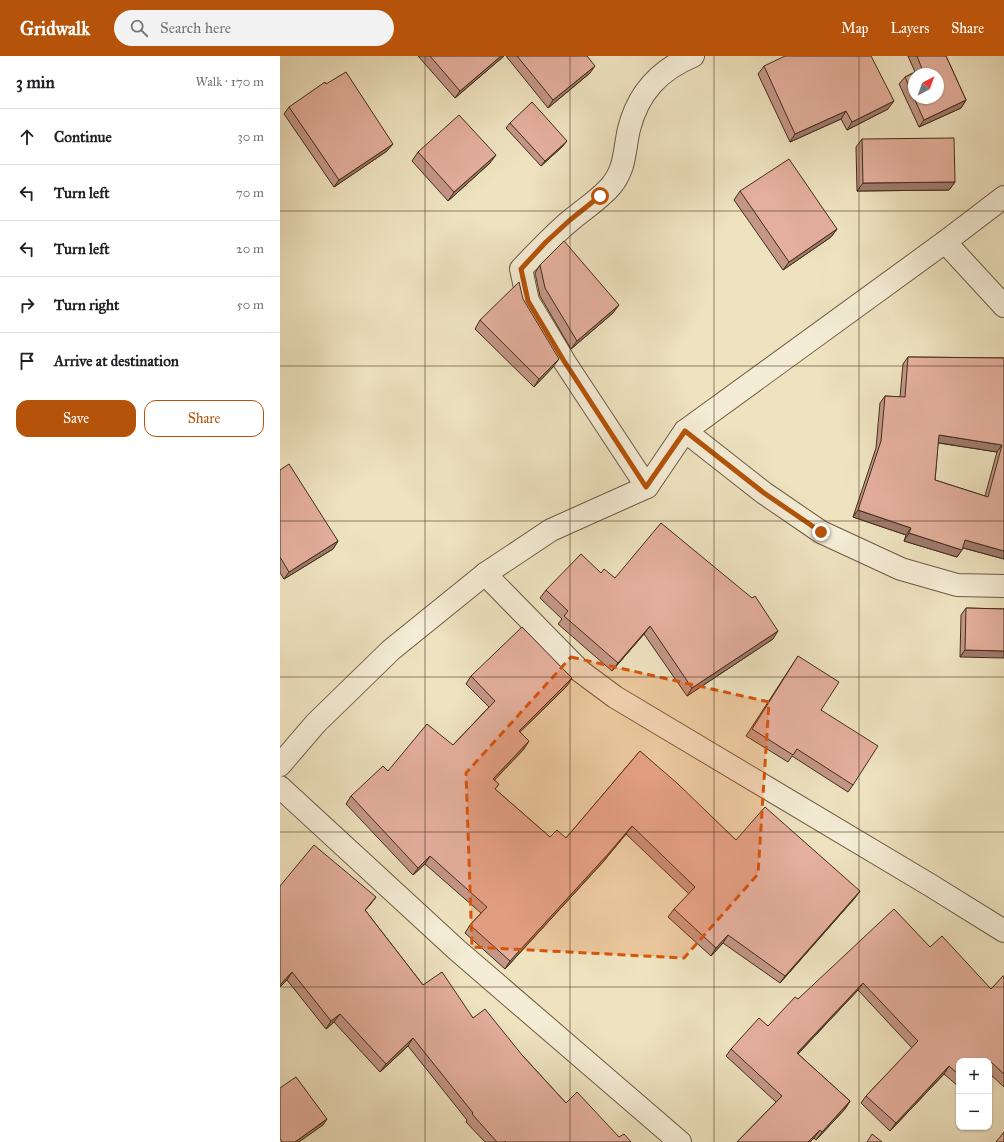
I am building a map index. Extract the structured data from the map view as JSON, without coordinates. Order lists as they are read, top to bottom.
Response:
{
  "north": "top right",
  "page": {
    "header": "Gridwalk",
    "search": "Search here",
    "nav": ["Map", "Layers", "Share"],
    "heading": ["3 min", "Walk · 170 m"],
    "list": [
      ["Continue", "30 m"],
      ["Turn left", "70 m"],
      ["Turn left", "20 m"],
      ["Turn right", "50 m"],
      "Arrive at destination"
    ],
    "buttons": ["Save", "Share"],
    "map_buttons": ["+", "−"]
  }
}
